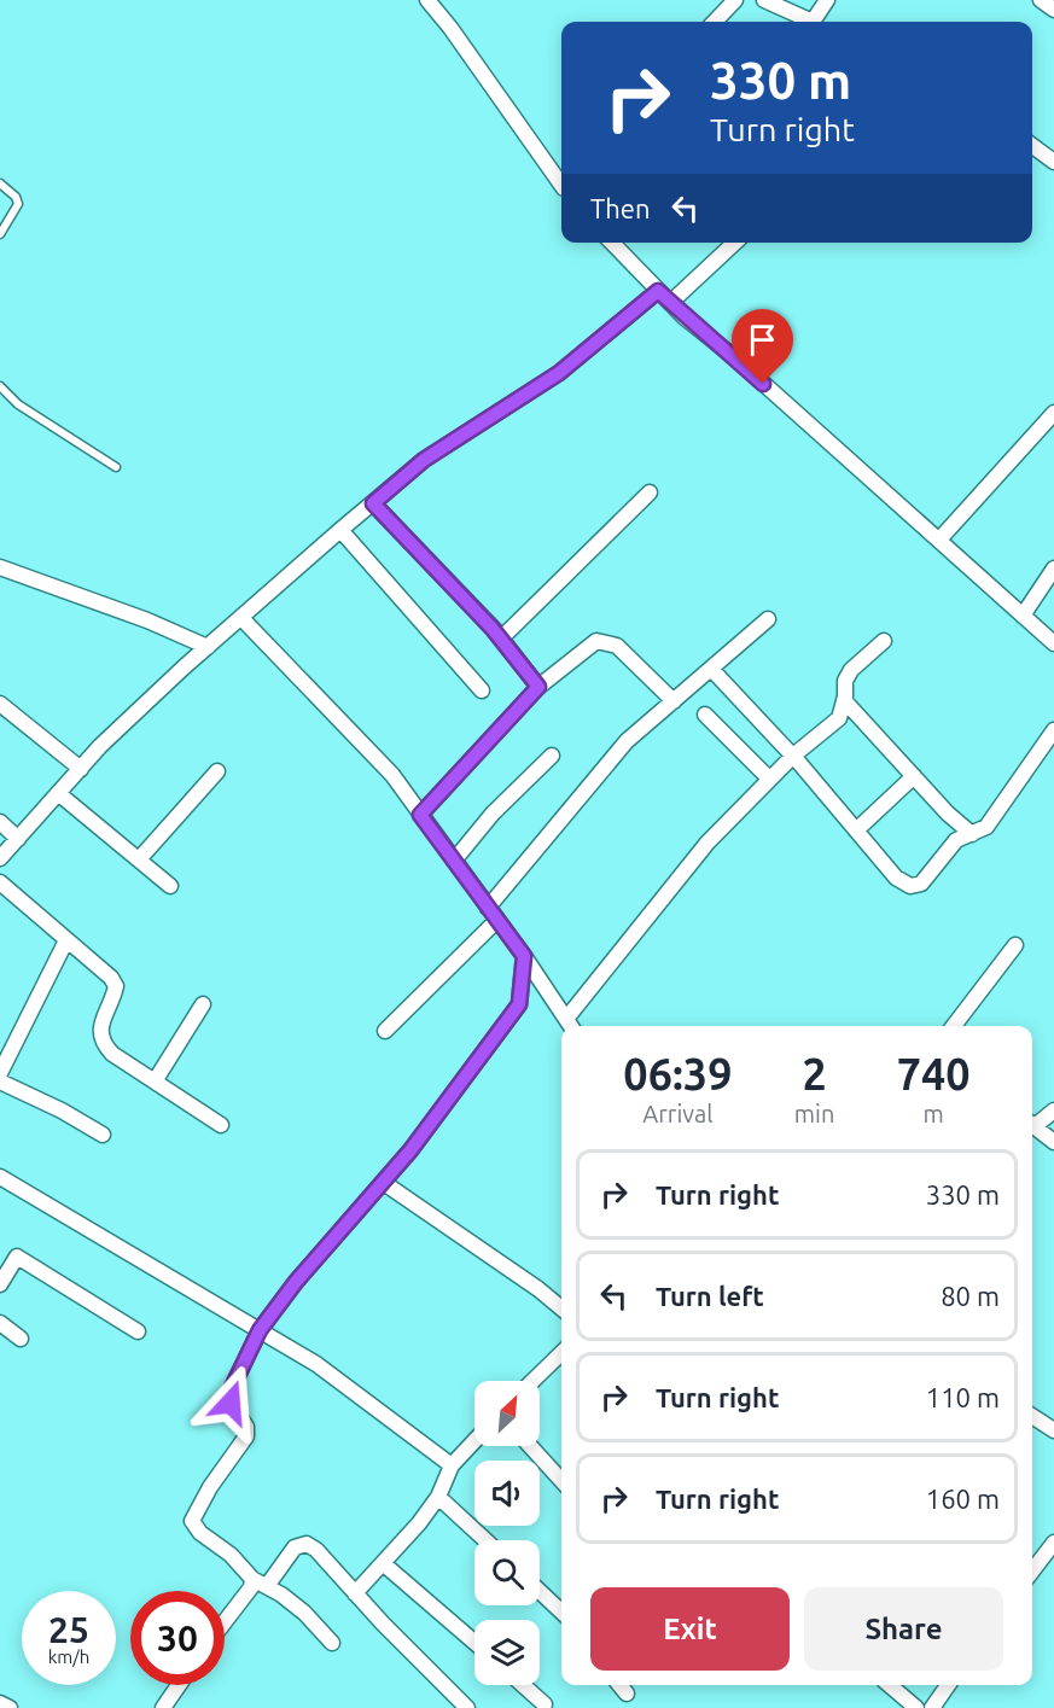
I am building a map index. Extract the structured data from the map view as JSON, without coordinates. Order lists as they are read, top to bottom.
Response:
{
  "north": "top right",
  "page": {
    "turn": ["330 m", "Turn right"],
    "then": "Then",
    "eta": [
      "06:39",
      "Arrival",
      "2",
      "min",
      "740",
      "m"
    ],
    "list": [
      {
        "name": "Turn right",
        "value": "330 m"
      },
      {
        "name": "Turn left",
        "value": "80 m"
      },
      {
        "name": "Turn right",
        "value": "110 m"
      },
      {
        "name": "Turn right",
        "value": "160 m"
      }
    ],
    "buttons": ["Exit", "Share"],
    "speed": "25 km/h",
    "limit": "30"
  }
}
